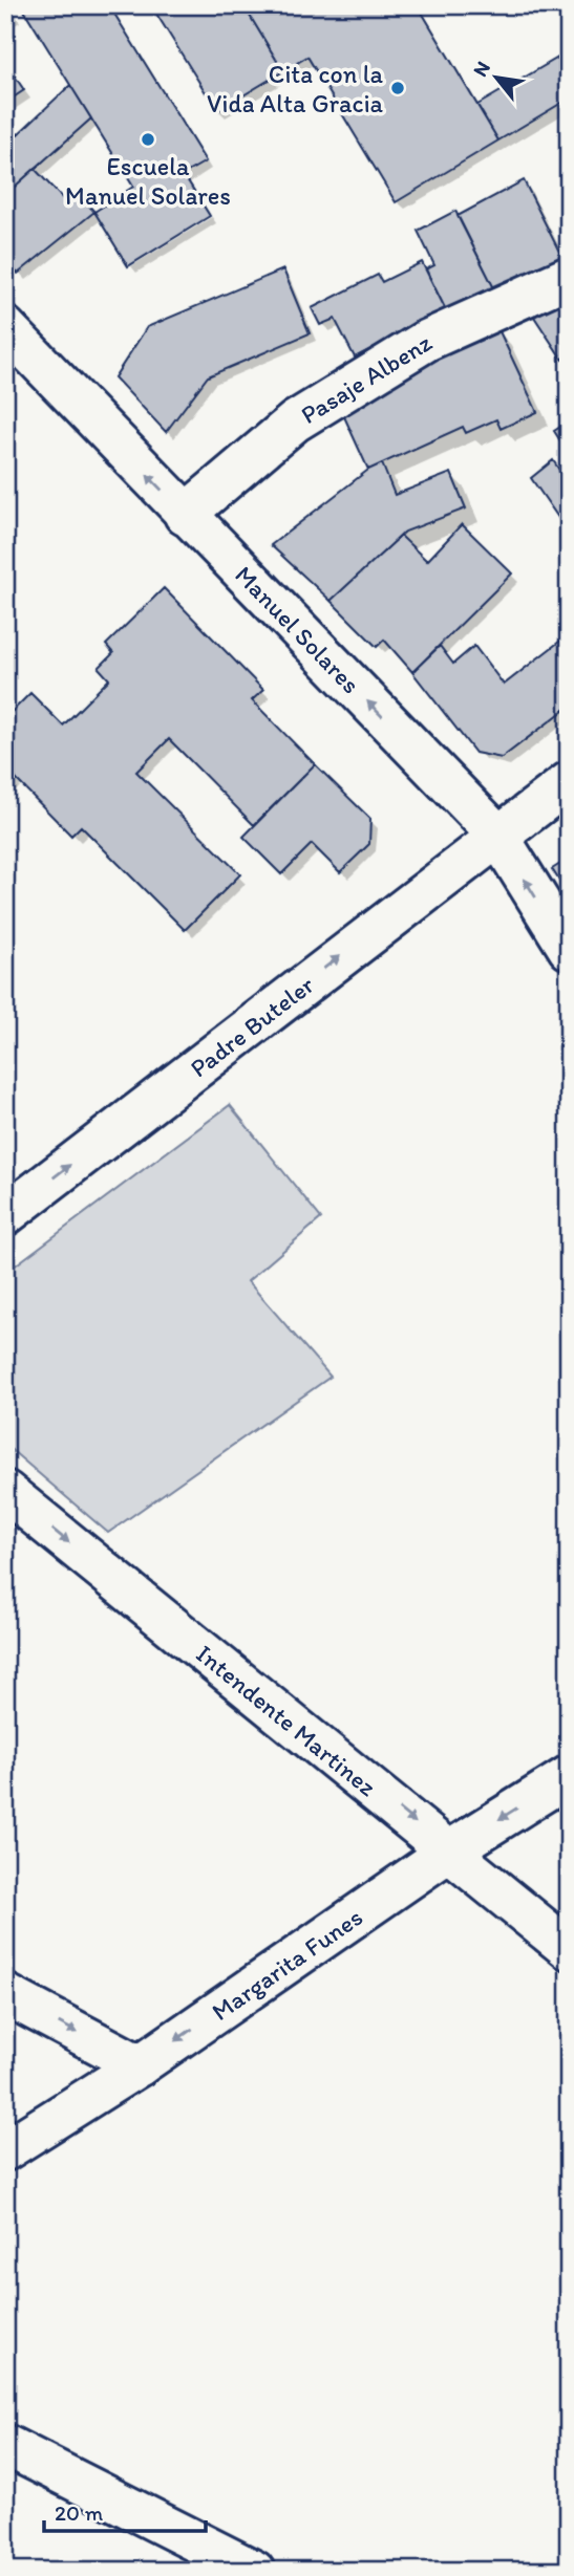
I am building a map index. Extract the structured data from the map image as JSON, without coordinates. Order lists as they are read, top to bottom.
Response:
{
  "streets": {
    "street": [
      "Pasaje Albenz",
      "Manuel Solares",
      "Padre Buteler",
      "Intendente Martinez",
      "Margarita Funes"
    ]
  },
  "crossings": [
    ["Pasaje Albenz", "Manuel Solares"],
    ["Manuel Solares", "Padre Buteler"],
    ["Intendente Martinez", "Margarita Funes"]
  ],
  "one_way": [
    "Manuel Solares",
    "Padre Buteler",
    "Intendente Martinez",
    "Margarita Funes"
  ],
  "places": ["Cita con la Vida Alta Gracia", "Escuela Manuel Solares"],
  "scale_bar": "20 m",
  "north": "top left"
}
